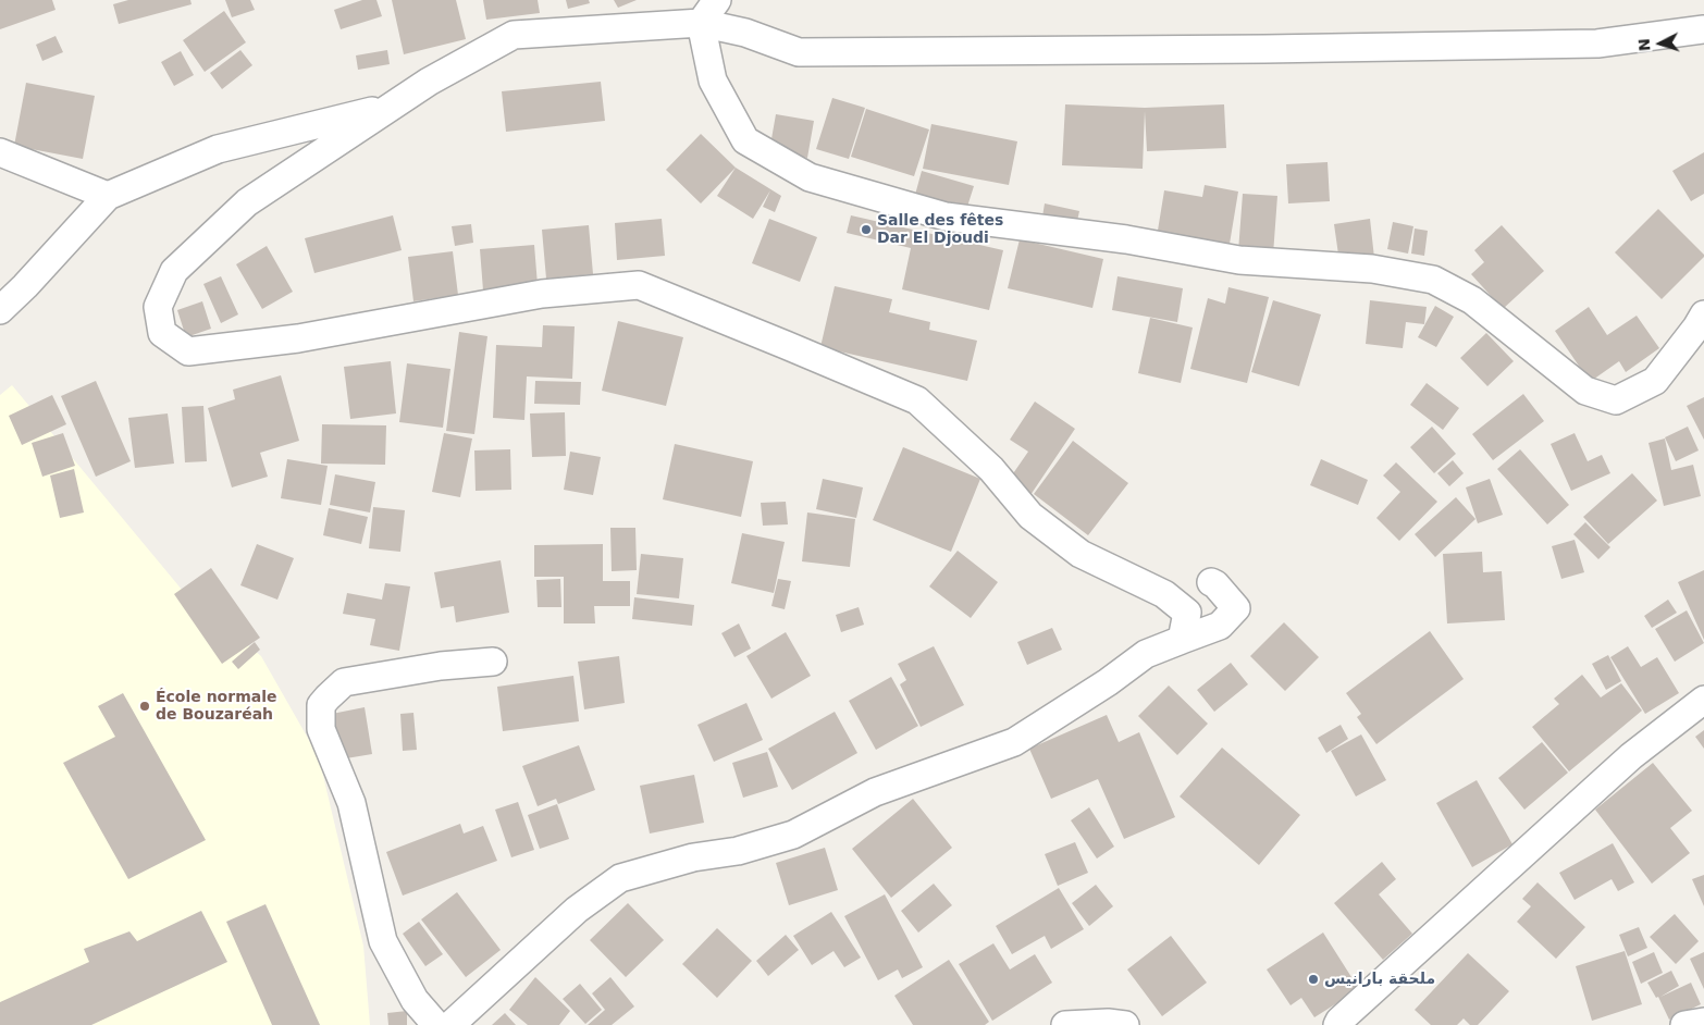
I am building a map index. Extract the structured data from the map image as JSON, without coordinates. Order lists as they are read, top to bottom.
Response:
{
  "places": ["Salle des fêtes Dar El Djoudi", "École normale de Bouzaréah", "ملحقة بارانيس"],
  "north": "left"
}
